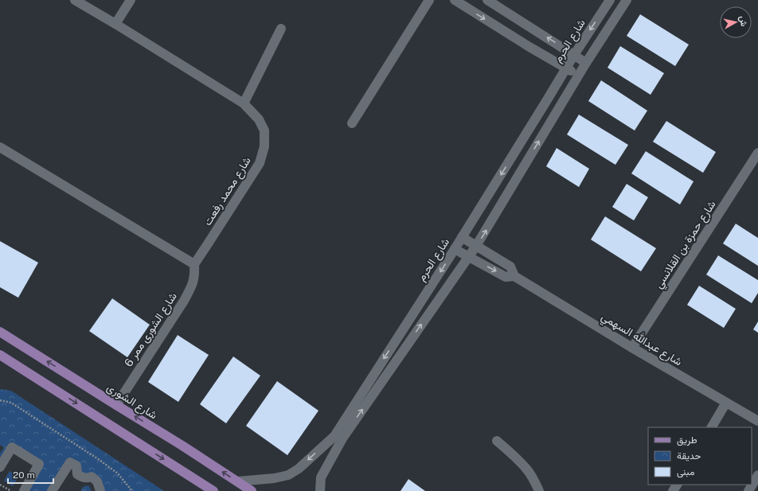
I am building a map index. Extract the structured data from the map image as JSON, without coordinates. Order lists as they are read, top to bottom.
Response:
{
  "streets": {
    "main road": ["شارع الشورى"],
    "street": [
      "شارع الحرم",
      "شارع محمد رفعت",
      "شارع حمزة بن القلانسي",
      "شارع الشورى ممر 6",
      "شارع عبدالله السهمي"
    ]
  },
  "crossings": [
    ["شارع الحرم", "شارع عبدالله السهمي"],
    ["شارع الحرم", "شارع الشورى"],
    ["شارع محمد رفعت", "شارع الشورى ممر 6"],
    ["شارع حمزة بن القلانسي", "شارع عبدالله السهمي"],
    ["شارع الشورى ممر 6", "شارع الشورى"]
  ],
  "legend": ["طريق", "حديقة", "مبنى"],
  "scale_bar": "20 m",
  "north": "right"
}
